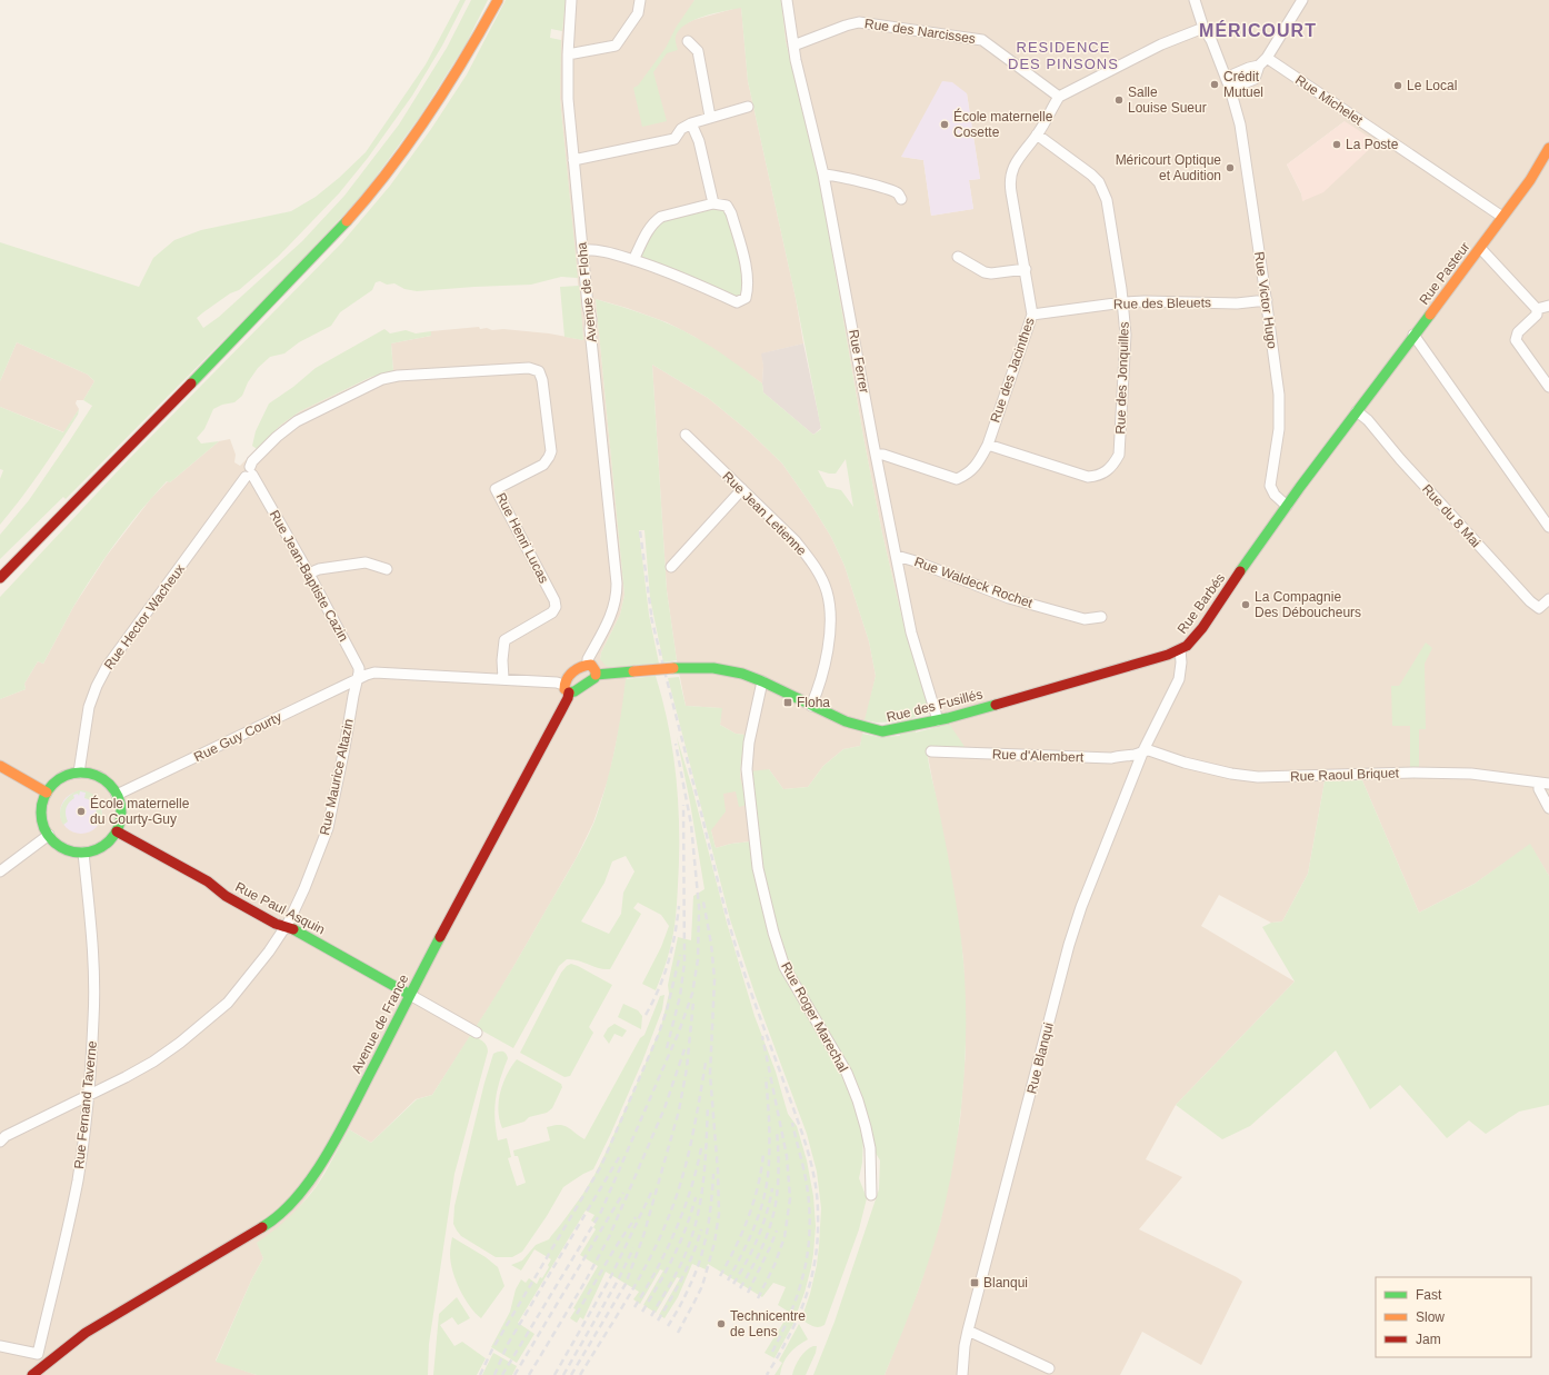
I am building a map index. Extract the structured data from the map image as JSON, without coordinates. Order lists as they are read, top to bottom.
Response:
{
  "streets": {
    "street": [
      "Rue des Narcisses",
      "Rue Michelet",
      "Rue Pasteur",
      "Avenue de Floha",
      "Rue Victor Hugo",
      "Rue des Bleuets",
      "Rue Ferrer",
      "Rue des Jacinthes",
      "Rue des Jonquilles",
      "Rue Jean Letienne",
      "Rue du 8 Mai",
      "Rue Henri Lucas",
      "Rue Jean-Baptiste Cazin",
      "Rue Waldeck Rochet",
      "Rue Barbés",
      "Rue Hector Wacheux",
      "Rue des Fusillés",
      "Rue Guy Courty",
      "Rue d'Alembert",
      "Rue Raoul Briquet",
      "Rue Maurice Altazin",
      "Rue Paul Asquin",
      "Rue Roger Marechal",
      "Avenue de France",
      "Rue Blanqui",
      "Rue Fernand Taverne"
    ]
  },
  "crossings": [
    ["Rue des Narcisses", "Rue Ferrer"],
    ["Rue des Narcisses", "Rue des Jacinthes"],
    ["Rue Michelet", "Rue Pasteur"],
    ["Rue Pasteur", "Rue Victor Hugo"],
    ["Rue Pasteur", "Rue du 8 Mai"],
    ["Rue Pasteur", "Rue Barbés"],
    ["Rue Victor Hugo", "Rue des Bleuets"],
    ["Rue Victor Hugo", "Rue Barbés"],
    ["Rue des Bleuets", "Rue des Jacinthes"],
    ["Rue des Bleuets", "Rue des Jonquilles"],
    ["Rue Ferrer", "Rue des Jacinthes"],
    ["Rue Ferrer", "Rue Waldeck Rochet"],
    ["Rue Ferrer", "Rue des Fusillés"],
    ["Rue des Jacinthes", "Rue des Jonquilles"],
    ["Rue Jean Letienne", "Rue des Fusillés"],
    ["Rue Henri Lucas", "Rue Hector Wacheux"],
    ["Rue Henri Lucas", "Rue Guy Courty"],
    ["Rue Jean-Baptiste Cazin", "Rue Hector Wacheux"],
    ["Rue Jean-Baptiste Cazin", "Rue Guy Courty"],
    ["Rue Jean-Baptiste Cazin", "Rue Maurice Altazin"],
    ["Rue Barbés", "Rue des Fusillés"],
    ["Rue Barbés", "Rue d'Alembert"],
    ["Rue Barbés", "Rue Raoul Briquet"],
    ["Rue Barbés", "Rue Blanqui"],
    ["Rue Hector Wacheux", "Rue Guy Courty"],
    ["Rue Hector Wacheux", "Rue Paul Asquin"],
    ["Rue Hector Wacheux", "Rue Fernand Taverne"],
    ["Rue des Fusillés", "Rue Roger Marechal"],
    ["Rue Guy Courty", "Rue Maurice Altazin"],
    ["Rue Guy Courty", "Rue Paul Asquin"],
    ["Rue Guy Courty", "Avenue de France"],
    ["Rue Guy Courty", "Rue Fernand Taverne"],
    ["Rue d'Alembert", "Rue Raoul Briquet"],
    ["Rue d'Alembert", "Rue Blanqui"],
    ["Rue Raoul Briquet", "Rue Blanqui"],
    ["Rue Maurice Altazin", "Rue Paul Asquin"],
    ["Rue Maurice Altazin", "Rue Fernand Taverne"],
    ["Rue Paul Asquin", "Avenue de France"],
    ["Rue Paul Asquin", "Rue Fernand Taverne"]
  ],
  "districts": ["MÉRICOURT", "RESIDENCE DES PINSONS"],
  "places": {
    "other": [
      "Crédit Mutuel",
      "Le Local",
      "Salle Louise Sueur",
      "École maternelle Cosette",
      "La Poste",
      "Méricourt Optique et Audition",
      "La Compagnie Des Déboucheurs",
      "École maternelle du Courty-Guy",
      "Technicentre de Lens"
    ],
    "transit": ["Floha", "Blanqui"]
  },
  "legend": ["Fast", "Slow", "Jam"]
}
